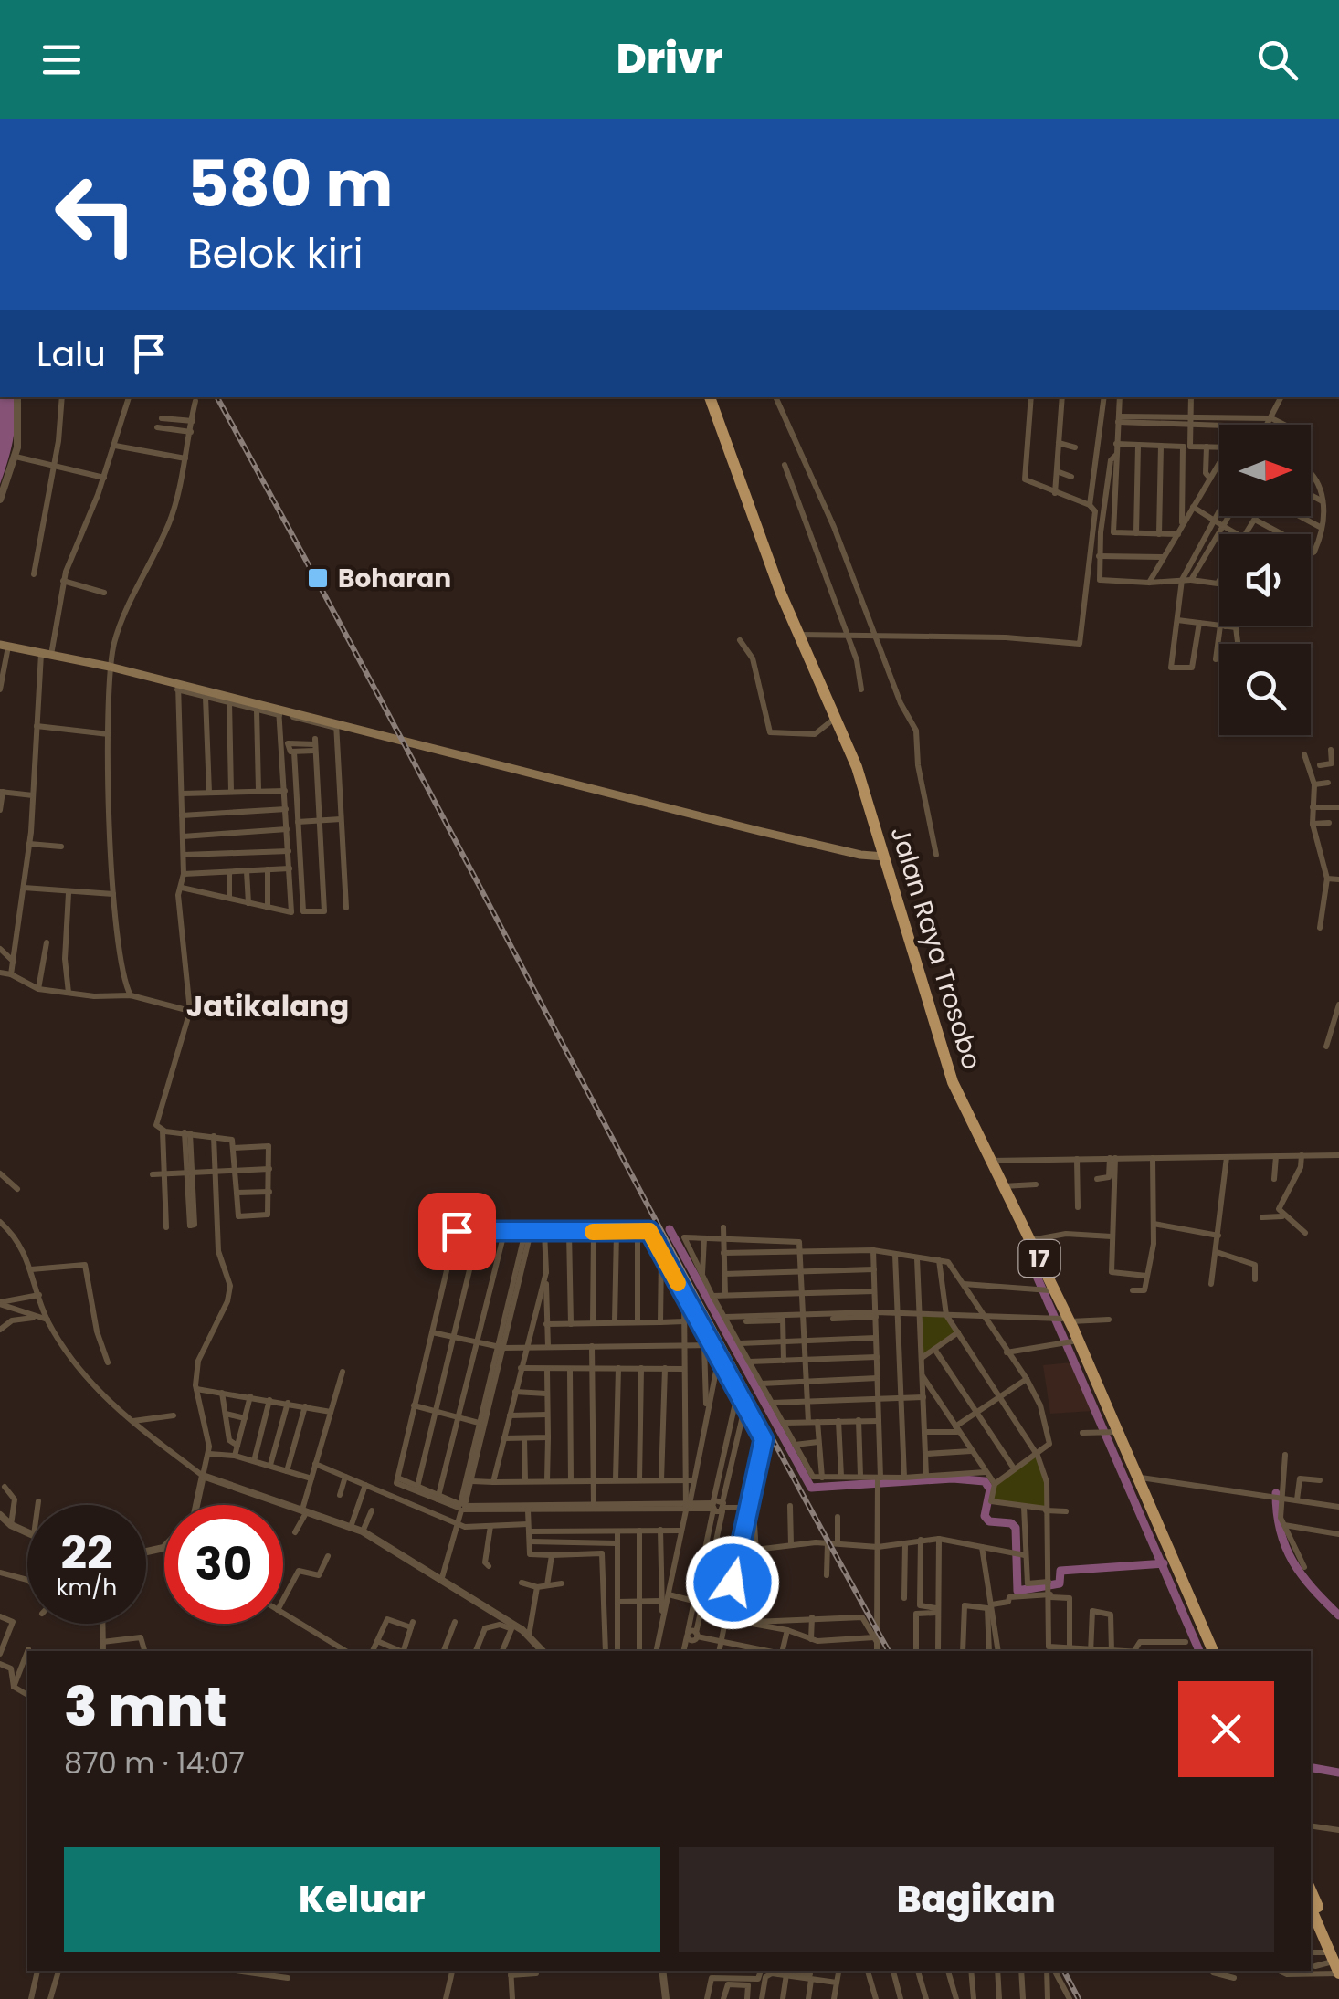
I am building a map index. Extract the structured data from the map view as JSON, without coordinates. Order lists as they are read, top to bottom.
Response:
{
  "streets": {
    "highway": ["Jalan Raya Trosobo", "17"]
  },
  "districts": ["Jatikalang"],
  "places": {
    "transit": ["Boharan"]
  },
  "north": "right",
  "page": {
    "header": "Drivr",
    "turn": ["580 m", "Belok kiri"],
    "then": "Lalu",
    "speed": "22 km/h",
    "limit": "30",
    "heading": ["3 mnt", "870 m · 14:07"],
    "buttons": ["Keluar", "Bagikan"]
  }
}
